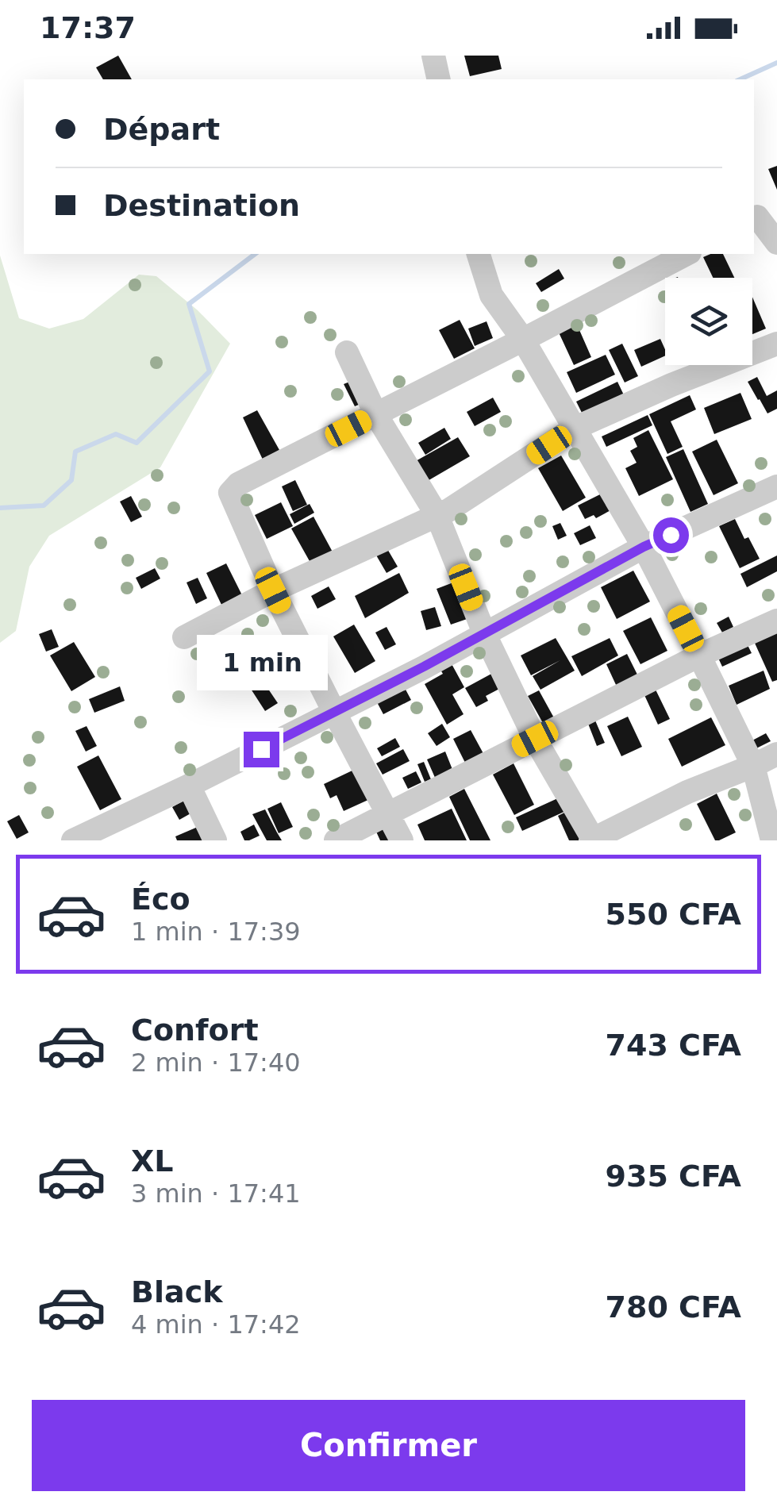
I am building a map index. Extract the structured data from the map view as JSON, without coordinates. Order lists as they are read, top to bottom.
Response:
{
  "page": {
    "status": "17:37",
    "banner": ["Départ", "Destination"],
    "bubble": "1 min",
    "list": [
      {
        "name": "Éco",
        "note": "1 min · 17:39",
        "value": "550 CFA"
      },
      {
        "name": "Confort",
        "note": "2 min · 17:40",
        "value": "743 CFA"
      },
      {
        "name": "XL",
        "note": "3 min · 17:41",
        "value": "935 CFA"
      },
      {
        "name": "Black",
        "note": "4 min · 17:42",
        "value": "780 CFA"
      }
    ],
    "buttons": "Confirmer"
  }
}
